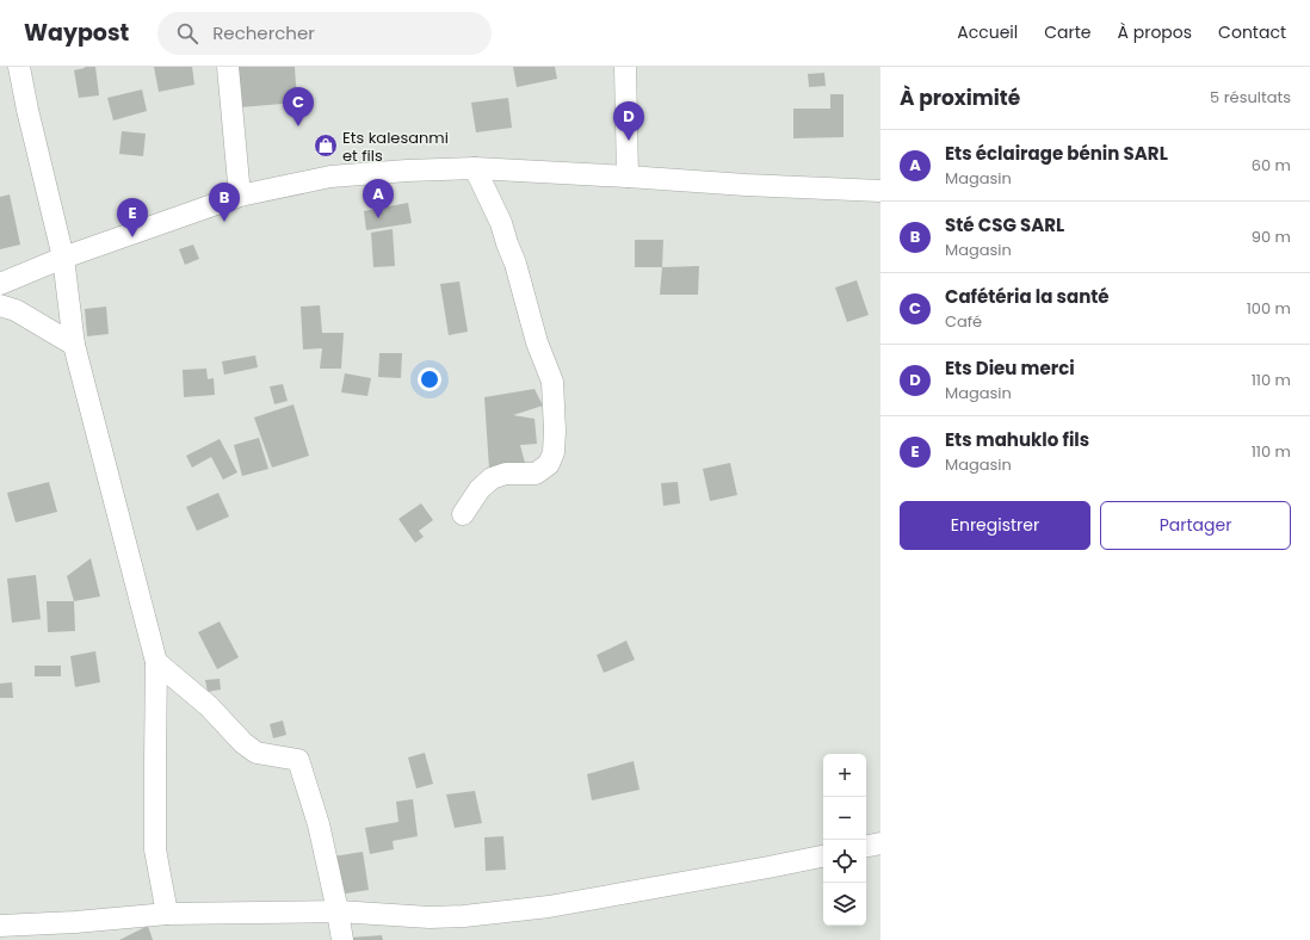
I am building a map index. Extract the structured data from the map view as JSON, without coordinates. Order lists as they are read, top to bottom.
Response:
{
  "places": {
    "shop": ["Ets kalesanmi et fils"]
  },
  "page": {
    "header": "Waypost",
    "search": "Rechercher",
    "nav": [
      "Accueil",
      "Carte",
      "À propos",
      "Contact"
    ],
    "heading": ["À proximité", "5 résultats"],
    "pins": [
      "C",
      "D",
      "A",
      "B",
      "E"
    ],
    "list": [
      {
        "mark": "A",
        "name": "Ets éclairage bénin SARL",
        "note": "Magasin",
        "value": "60 m"
      },
      {
        "mark": "B",
        "name": "Sté CSG SARL",
        "note": "Magasin",
        "value": "90 m"
      },
      {
        "mark": "C",
        "name": "Cafétéria la santé",
        "note": "Café",
        "value": "100 m"
      },
      {
        "mark": "D",
        "name": "Ets Dieu merci",
        "note": "Magasin",
        "value": "110 m"
      },
      {
        "mark": "E",
        "name": "Ets mahuklo fils",
        "note": "Magasin",
        "value": "110 m"
      }
    ],
    "buttons": ["Enregistrer", "Partager"],
    "map_buttons": ["+", "−"]
  }
}
